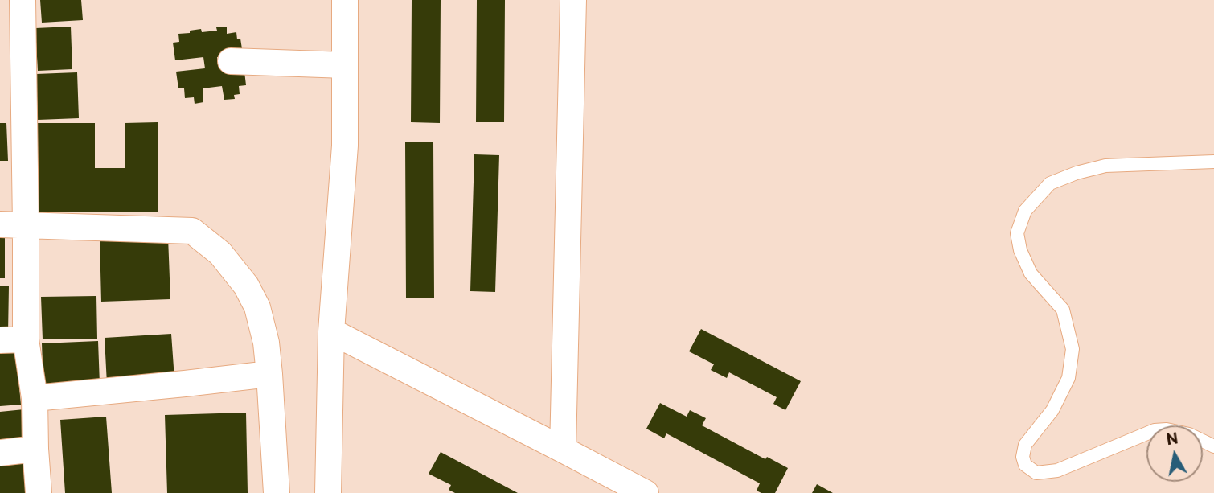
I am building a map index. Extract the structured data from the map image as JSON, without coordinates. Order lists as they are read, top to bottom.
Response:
{
  "north": "top"
}
